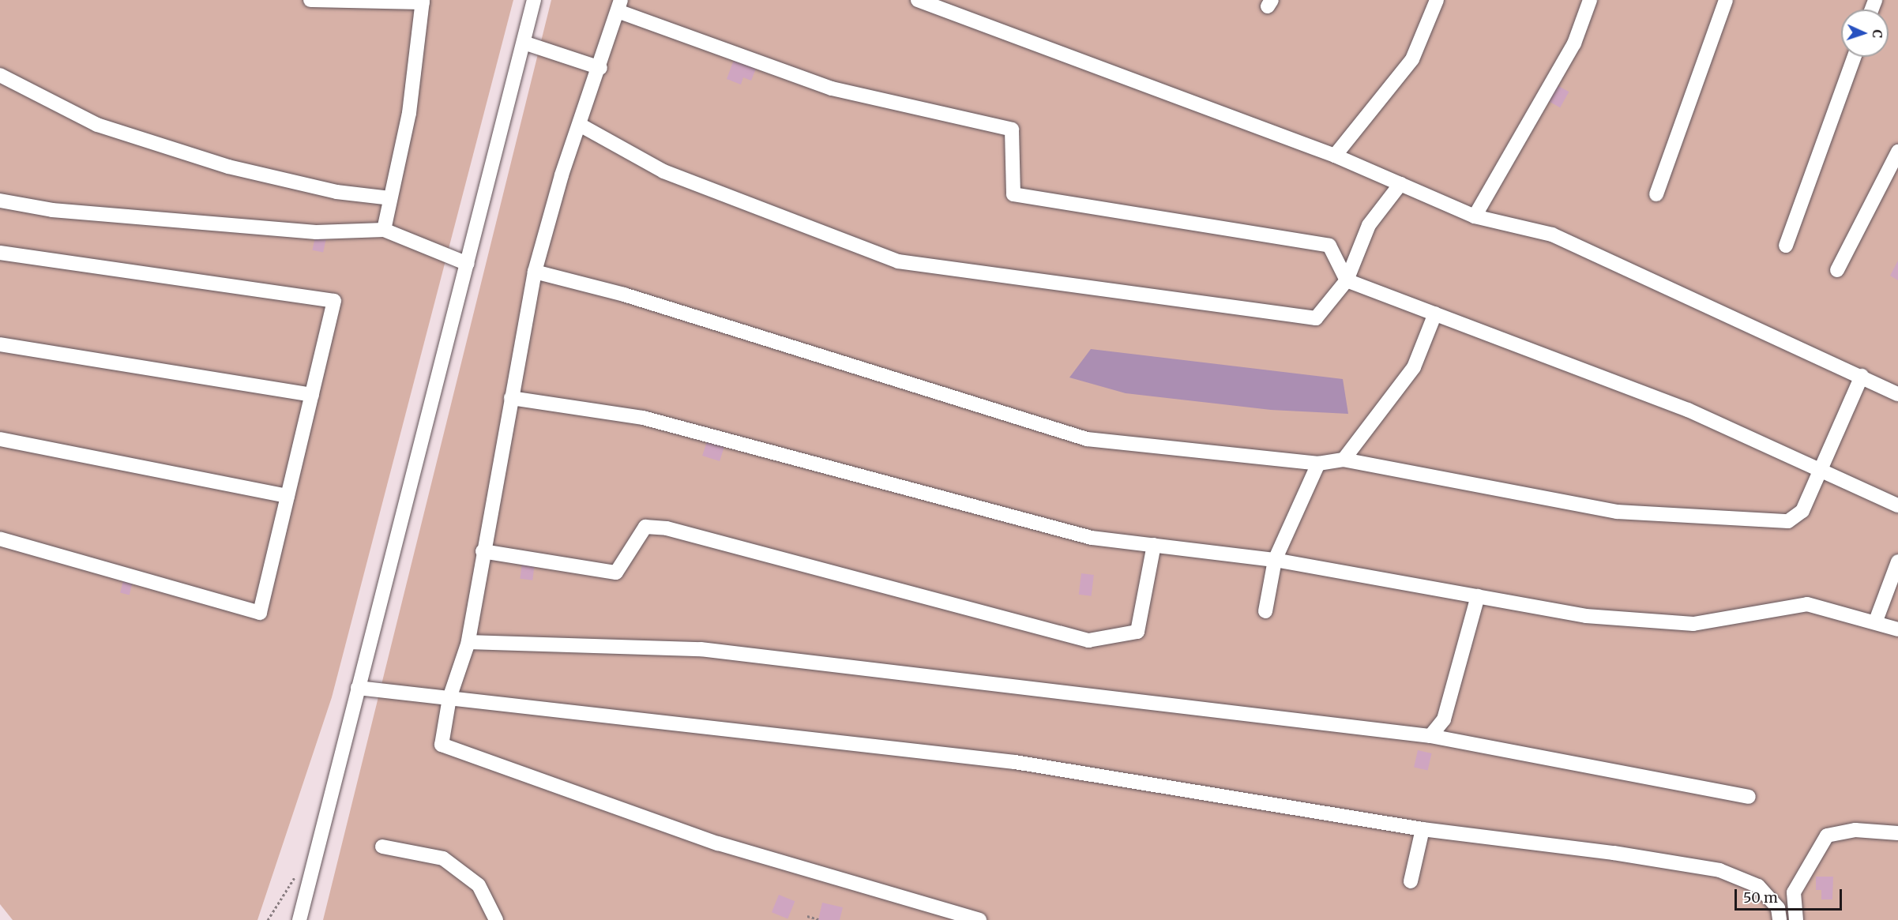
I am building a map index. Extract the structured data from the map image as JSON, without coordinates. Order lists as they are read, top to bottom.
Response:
{
  "scale_bar": "50 m",
  "north": "right"
}
